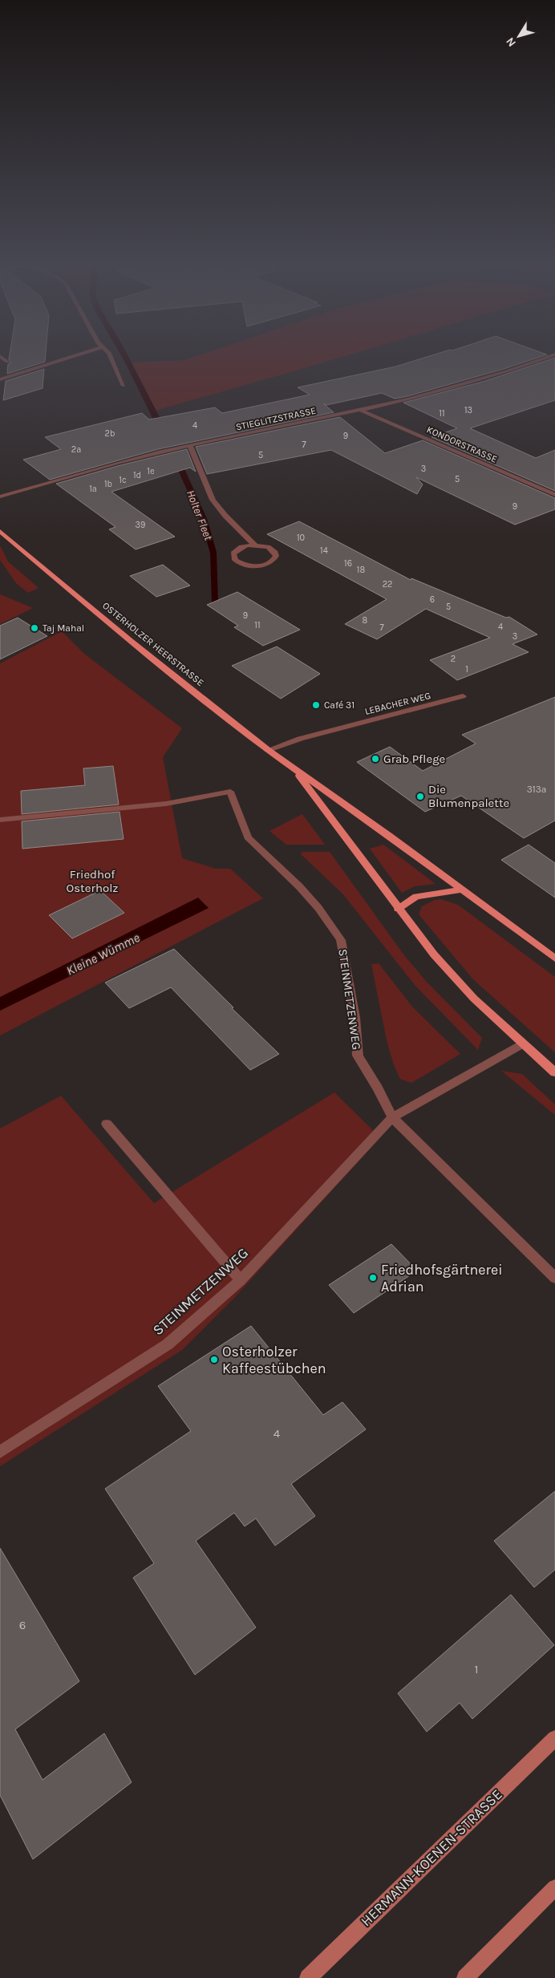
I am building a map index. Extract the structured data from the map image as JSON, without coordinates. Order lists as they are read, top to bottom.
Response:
{
  "streets": {
    "main road": ["OSTERHOLZER HEERSTRASSE", "HERMANN-KOENEN-STRASSE"],
    "street": [
      "STIEGLITZSTRASSE",
      "KONDORSTRASSE",
      "LEBACHER WEG",
      "STEINMETZENWEG"
    ]
  },
  "crossings": [
    ["STIEGLITZSTRASSE", "KONDORSTRASSE"],
    ["OSTERHOLZER HEERSTRASSE", "LEBACHER WEG"],
    ["OSTERHOLZER HEERSTRASSE", "STEINMETZENWEG"]
  ],
  "water": ["Holter Fleet", "Kleine Wümme"],
  "parks": ["Friedhof Osterholz"],
  "places": [
    "Taj Mahal",
    "Café 31",
    "Grab Pflege",
    "Die Blumenpalette",
    "Friedhofsgärtnerei Adrian",
    "Osterholzer Kaffeestübchen"
  ],
  "house_numbers": [
    "13",
    "11",
    "4",
    "2b",
    "9",
    "7",
    "2a",
    "5",
    "3",
    "1e",
    "1d",
    "5",
    "1c",
    "1b",
    "1a",
    "9",
    "39",
    "10",
    "14",
    "16",
    "18",
    "22",
    "6",
    "5",
    "9",
    "8",
    "11",
    "4",
    "7",
    "3",
    "2",
    "1",
    "313a",
    "4",
    "6",
    "1"
  ],
  "north": "bottom left"
}
